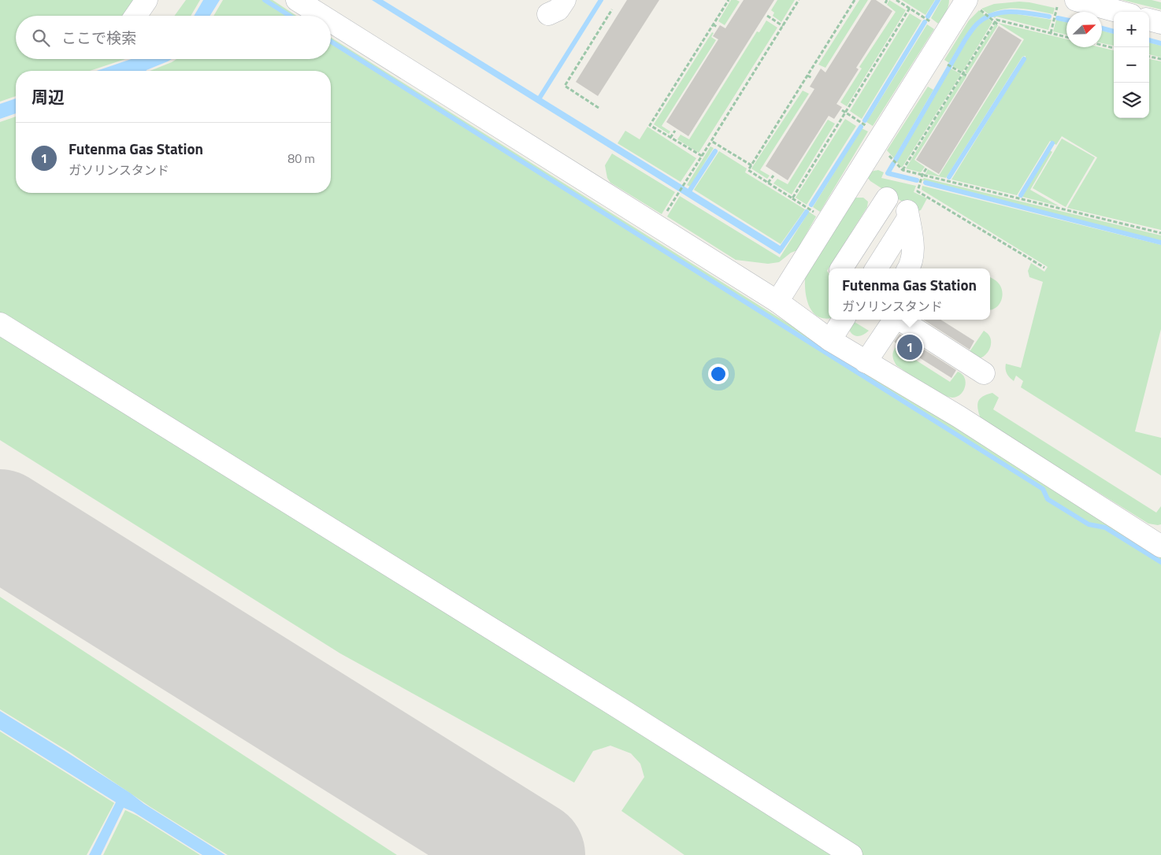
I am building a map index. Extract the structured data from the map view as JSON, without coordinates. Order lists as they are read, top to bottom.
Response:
{
  "north": "top right",
  "page": {
    "map_buttons": ["+", "−"],
    "search": "ここで検索",
    "heading": "周辺",
    "list": [
      {
        "mark": "1",
        "name": "Futenma Gas Station",
        "note": "ガソリンスタンド",
        "value": "80 m"
      }
    ],
    "popup": ["Futenma Gas Station", "ガソリンスタンド"],
    "pins": "1"
  }
}
